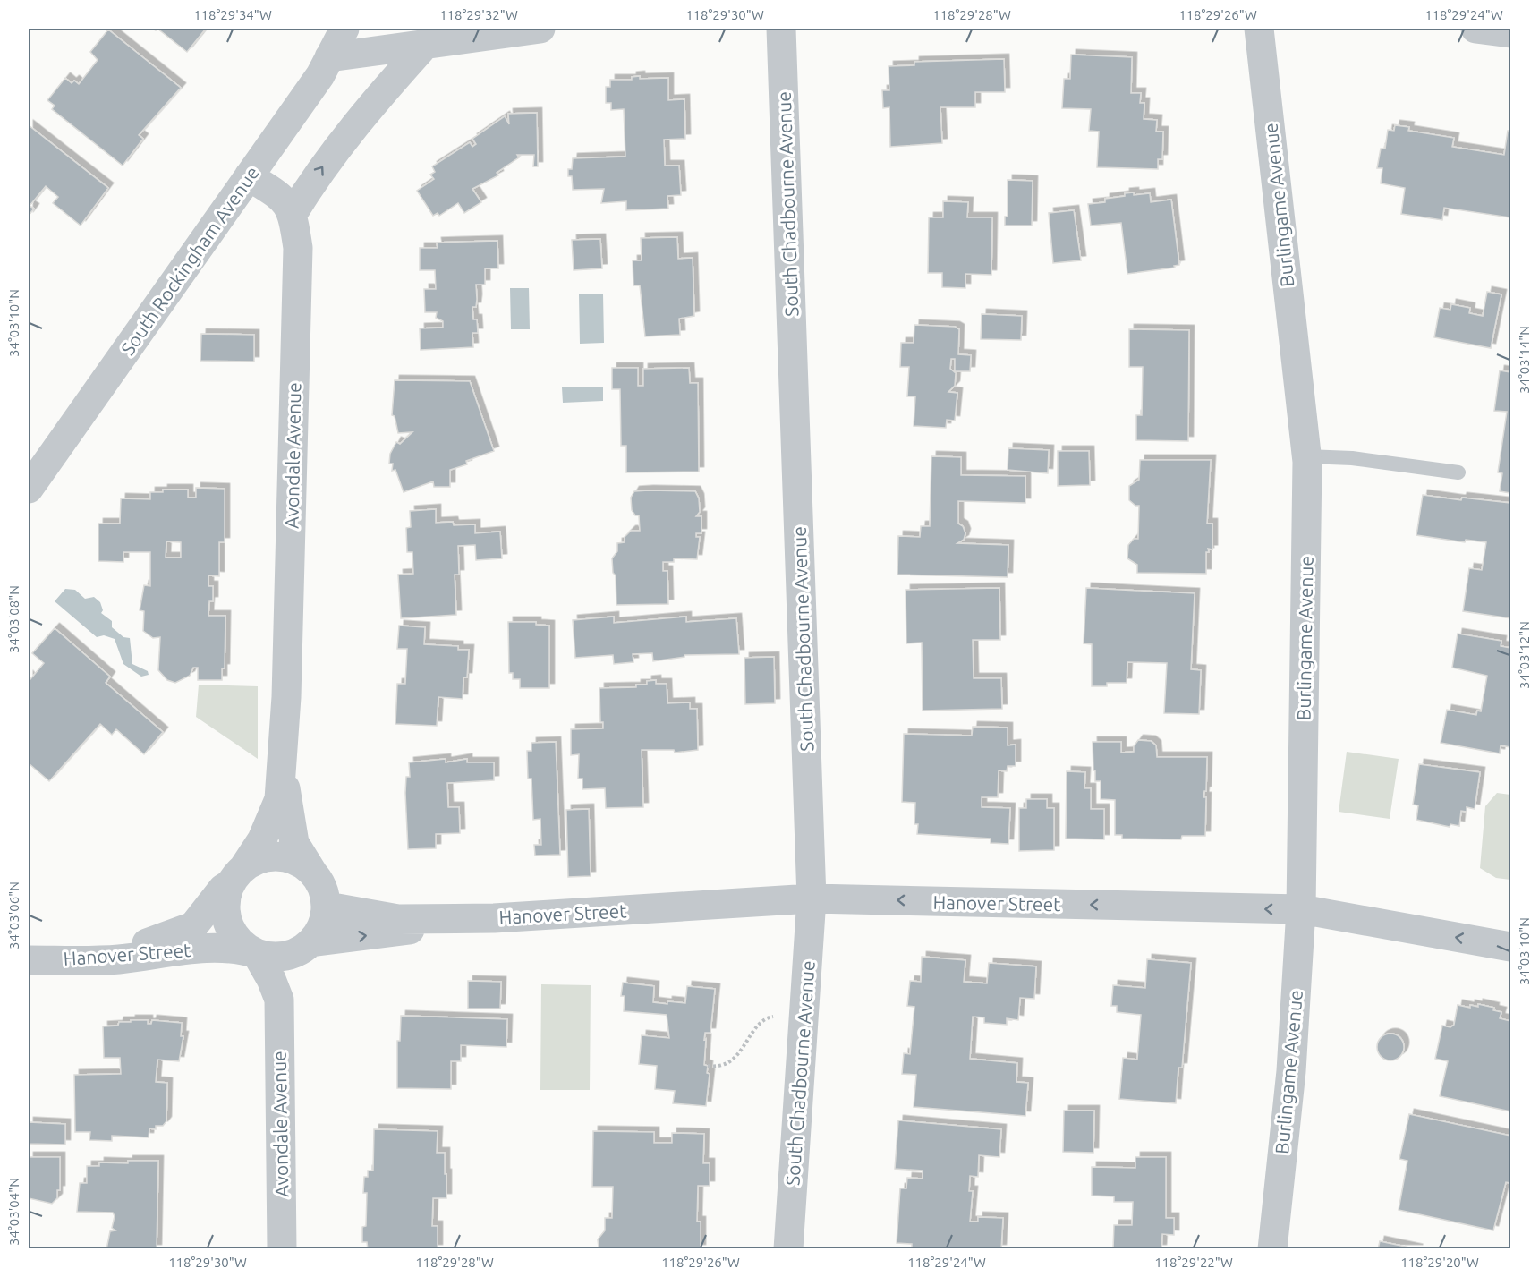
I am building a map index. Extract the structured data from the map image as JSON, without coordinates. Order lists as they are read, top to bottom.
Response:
{
  "streets": {
    "street": [
      "South Chadbourne Avenue",
      "Burlingame Avenue",
      "South Rockingham Avenue",
      "Avondale Avenue",
      "Hanover Street"
    ]
  },
  "crossings": [
    ["South Chadbourne Avenue", "Hanover Street"],
    ["Burlingame Avenue", "Hanover Street"],
    ["Avondale Avenue", "Hanover Street"]
  ],
  "coordinates": [
    "118°29'34\"W",
    "118°29'32\"W",
    "118°29'30\"W",
    "118°29'28\"W",
    "118°29'26\"W",
    "118°29'24\"W",
    "34°03'10\"N",
    "34°03'14\"N",
    "34°03'08\"N",
    "34°03'12\"N",
    "34°03'06\"N",
    "34°03'04\"N",
    "118°29'22\"W",
    "118°29'20\"W"
  ]
}
